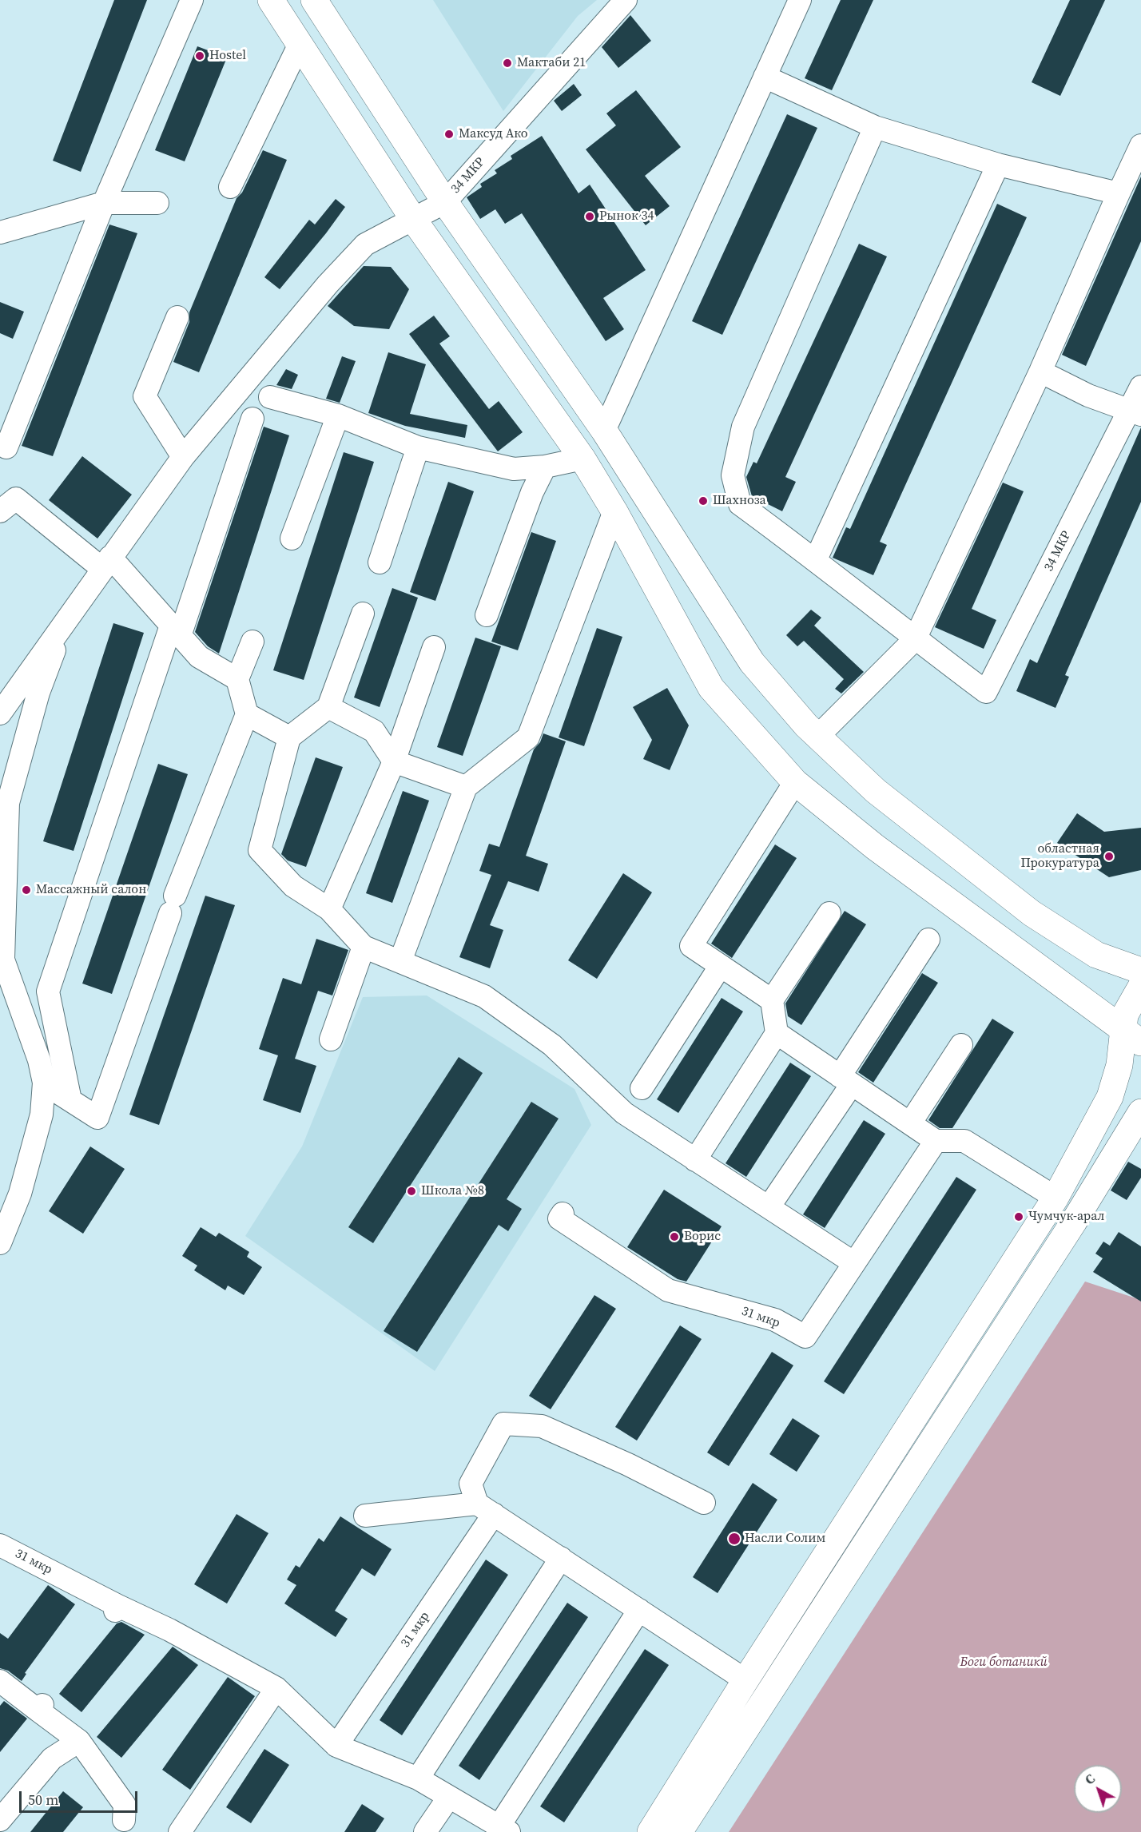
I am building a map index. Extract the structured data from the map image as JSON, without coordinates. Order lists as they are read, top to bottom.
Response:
{
  "streets": {
    "street": ["34 МКР", "31 мкр"]
  },
  "parks": ["Боги ботаникй"],
  "places": [
    "Hostel",
    "Мактаби 21",
    "Максуд Ако",
    "Рынок 34",
    "Шахноза",
    "областная Прокуратура",
    "Массажный салон",
    "Школа №8",
    "Чумчук-арал",
    "Ворис",
    "Насли Солим"
  ],
  "scale_bar": "50 m",
  "north": "top left"
}
